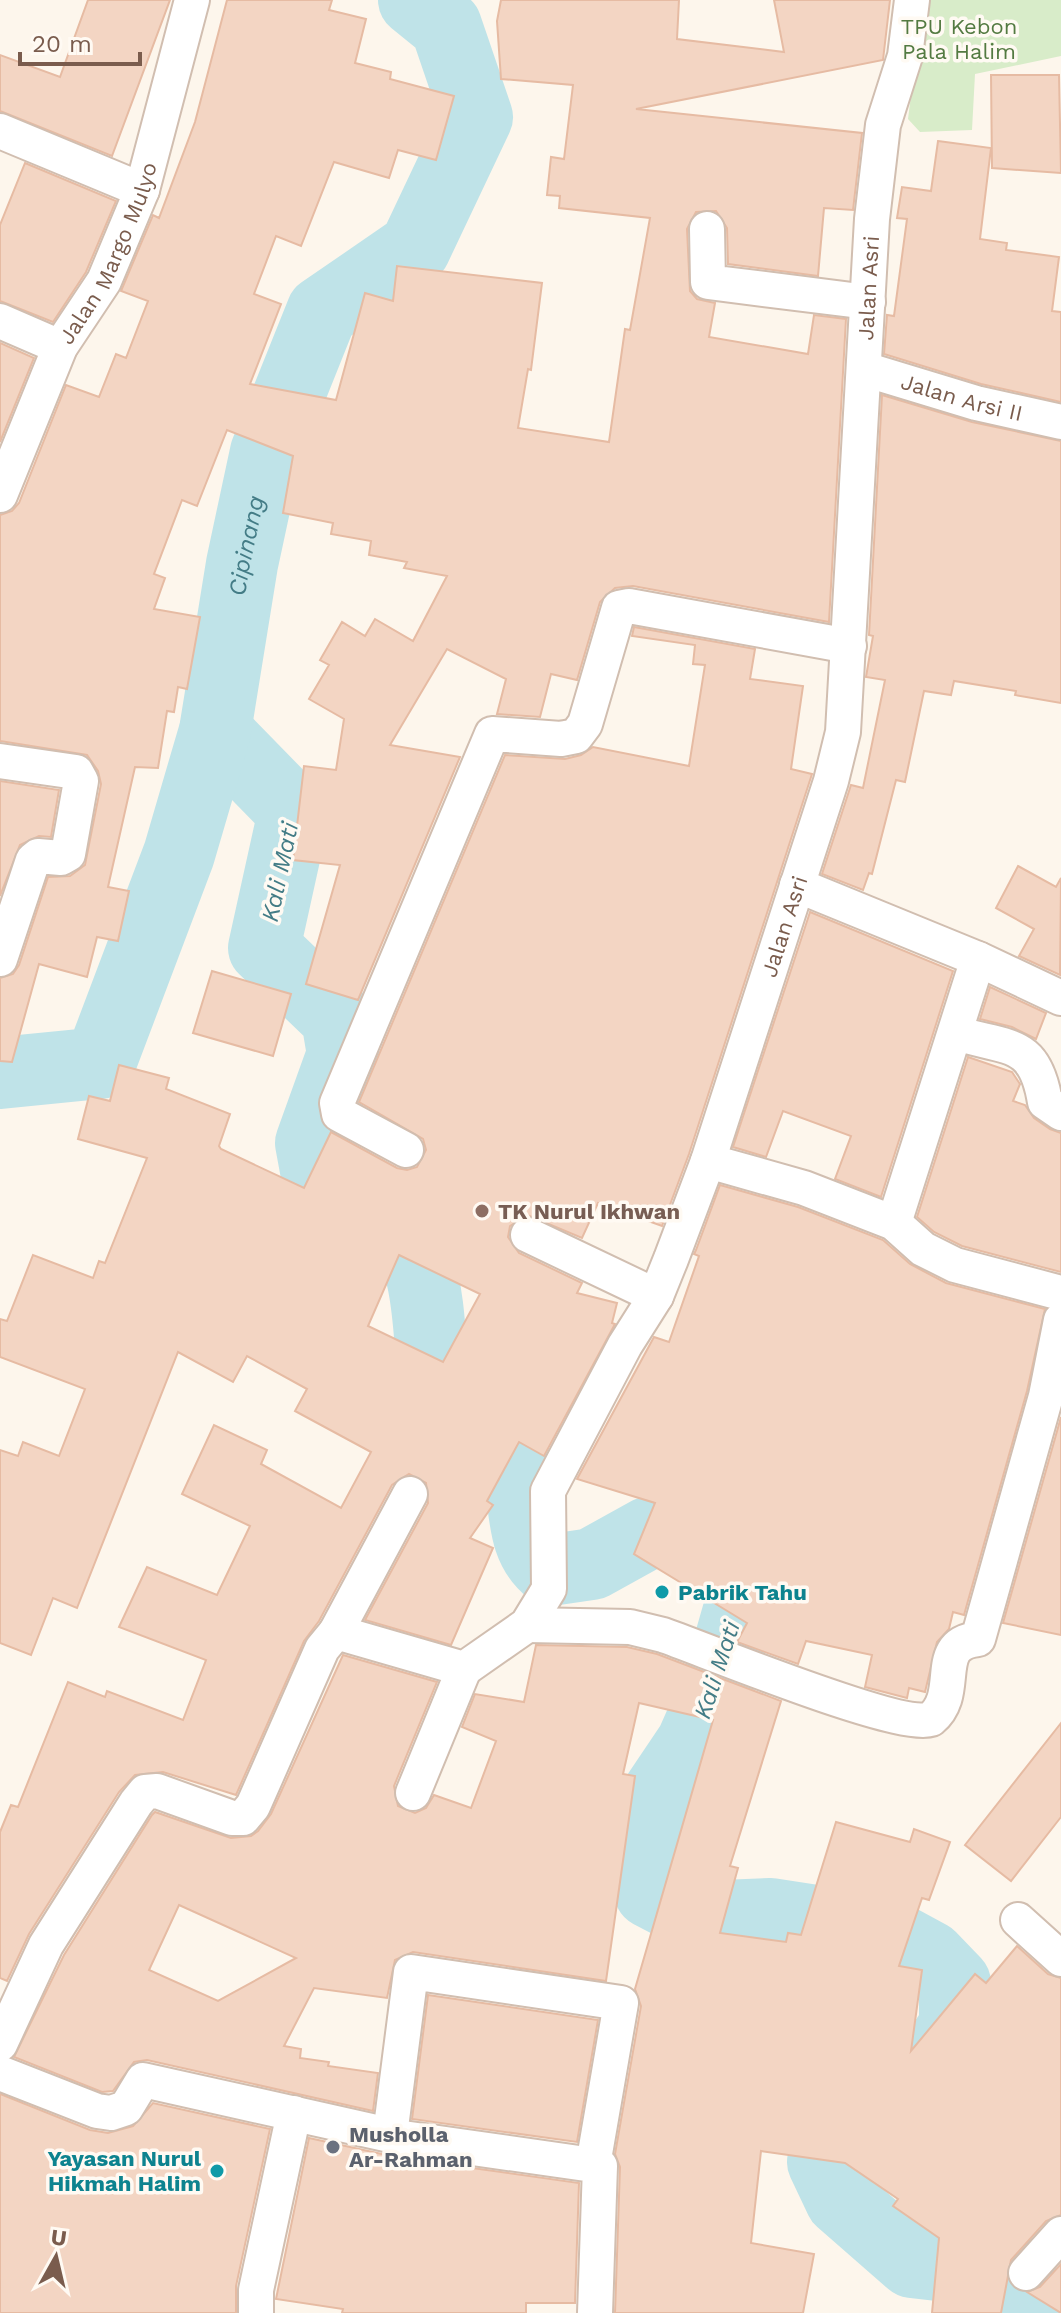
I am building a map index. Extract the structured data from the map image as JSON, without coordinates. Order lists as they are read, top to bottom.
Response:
{
  "streets": {
    "street": ["Jalan Margo Mulyo", "Jalan Asri", "Jalan Arsi II"]
  },
  "crossings": [
    ["Jalan Asri", "Jalan Arsi II"]
  ],
  "water": ["Cipinang", "Kali Mati"],
  "parks": ["TPU Kebon Pala Halim"],
  "places": [
    "TK Nurul Ikhwan",
    "Pabrik Tahu",
    "Musholla Ar-Rahman",
    "Yayasan Nurul Hikmah Halim"
  ],
  "scale_bar": "20 m",
  "north": "top"
}
